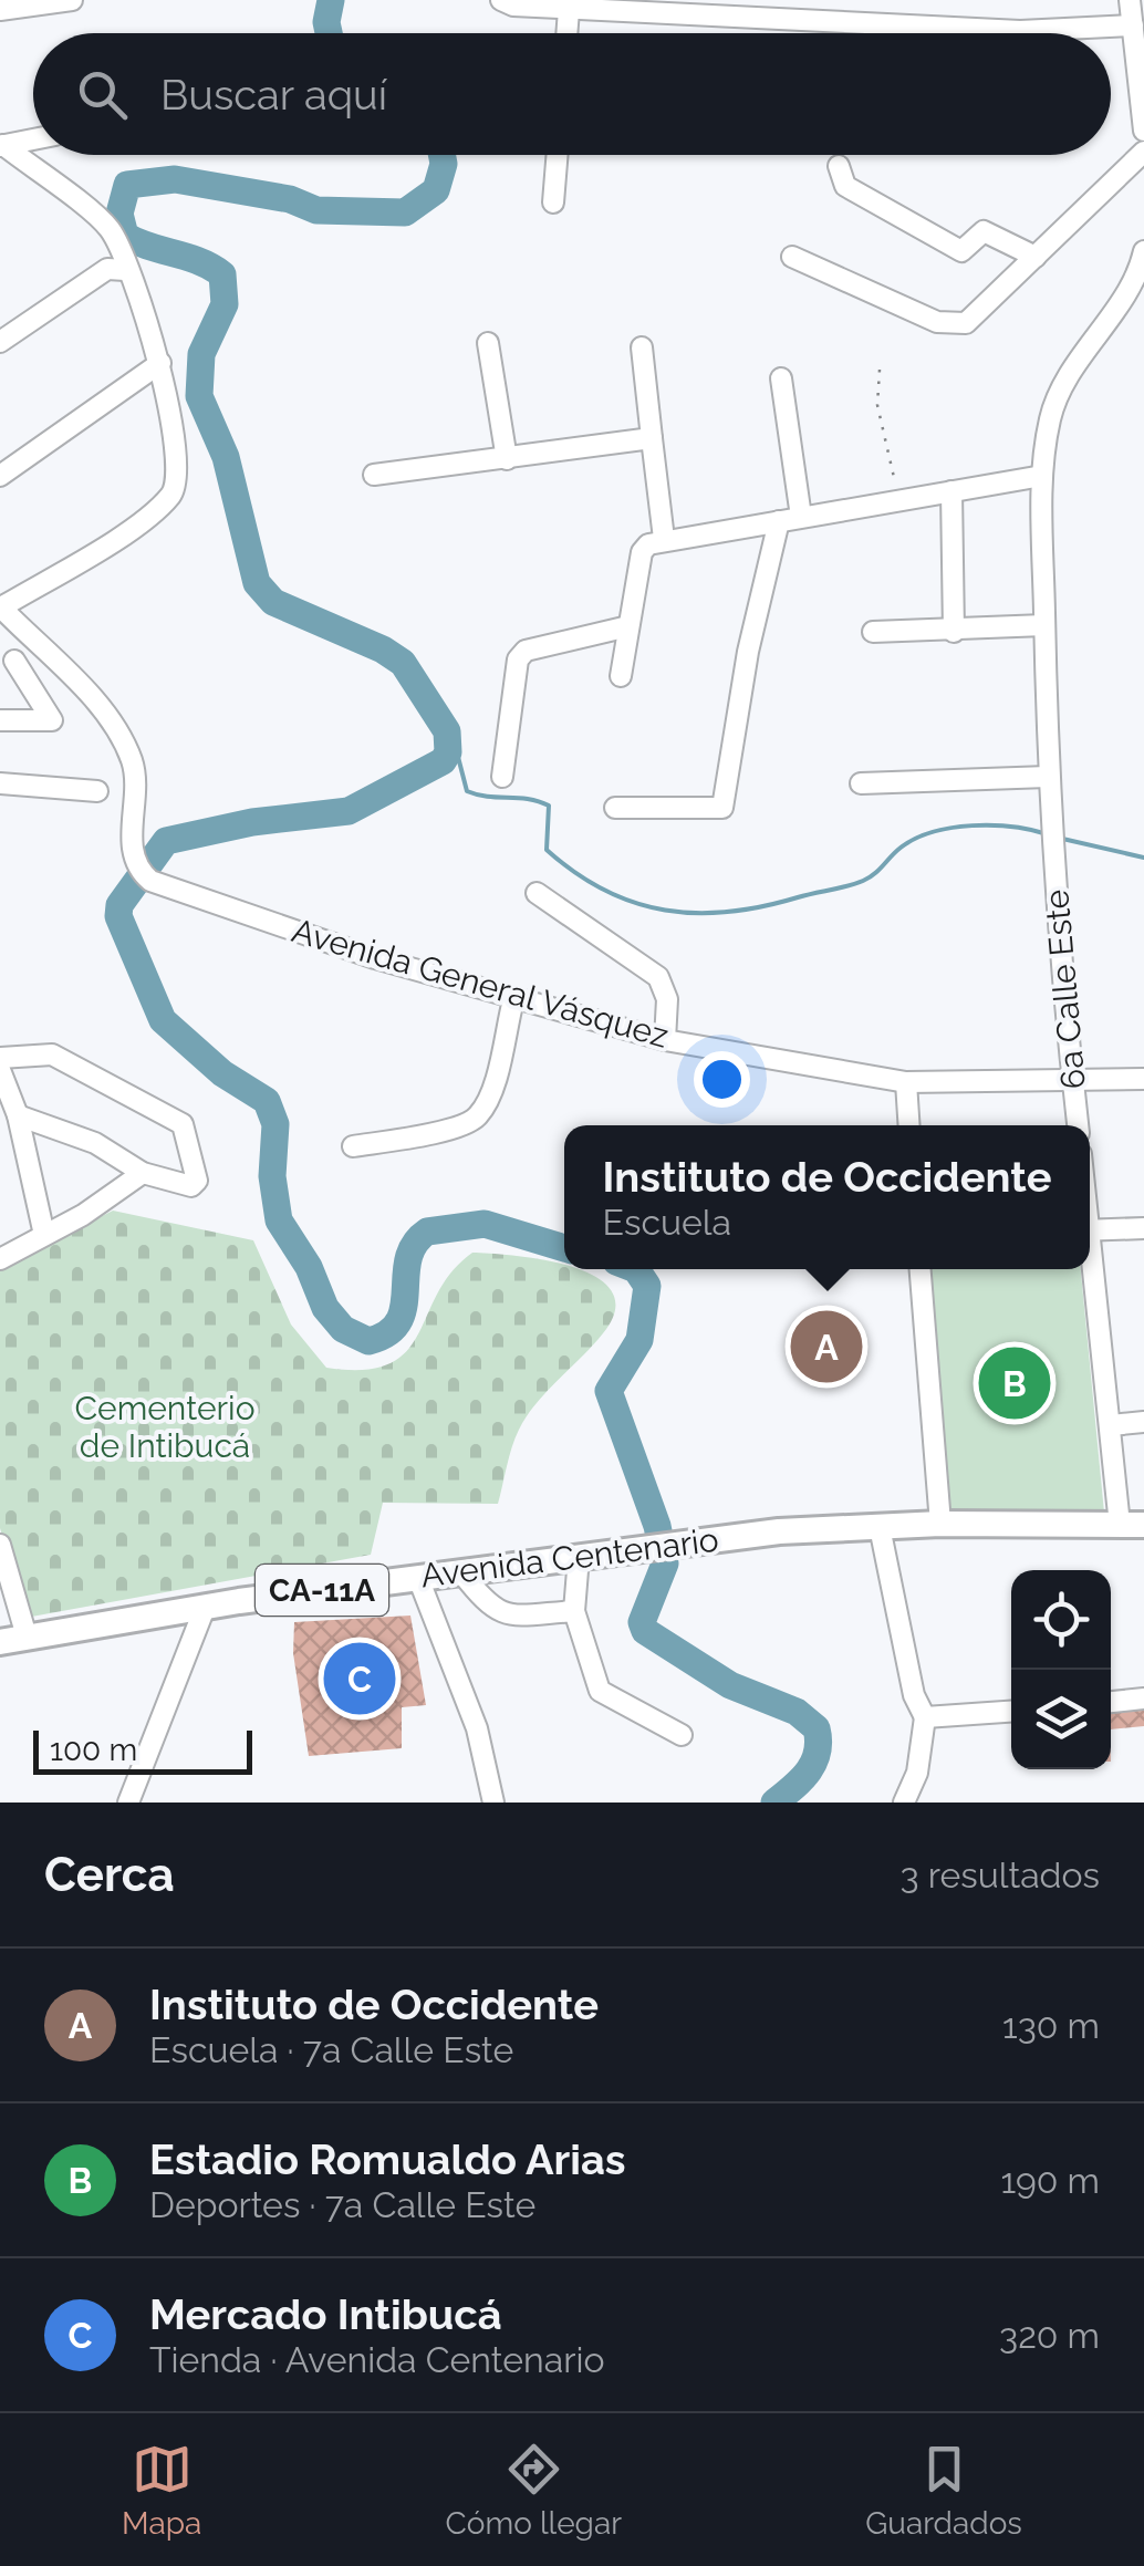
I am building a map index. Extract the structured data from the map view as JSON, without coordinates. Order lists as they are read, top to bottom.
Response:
{
  "streets": {
    "main road": ["Avenida Centenario", "CA-11A"],
    "street": ["Avenida General Vásquez", "6a Calle Este"]
  },
  "crossings": [
    ["Avenida General Vásquez", "6a Calle Este"]
  ],
  "parks": ["Cementerio de Intibucá"],
  "scale_bar": "100 m",
  "page": {
    "search": "Buscar aquí",
    "popup": ["Instituto de Occidente", "Escuela"],
    "pins": ["A", "B", "C"],
    "scale": "100 m",
    "heading": ["Cerca", "3 resultados"],
    "list": [
      {
        "mark": "A",
        "name": "Instituto de Occidente",
        "note": "Escuela · 7a Calle Este",
        "value": "130 m"
      },
      {
        "mark": "B",
        "name": "Estadio Romualdo Arias",
        "note": "Deportes · 7a Calle Este",
        "value": "190 m"
      },
      {
        "mark": "C",
        "name": "Mercado Intibucá",
        "note": "Tienda · Avenida Centenario",
        "value": "320 m"
      }
    ],
    "nav": ["Mapa", "Cómo llegar", "Guardados"]
  }
}
